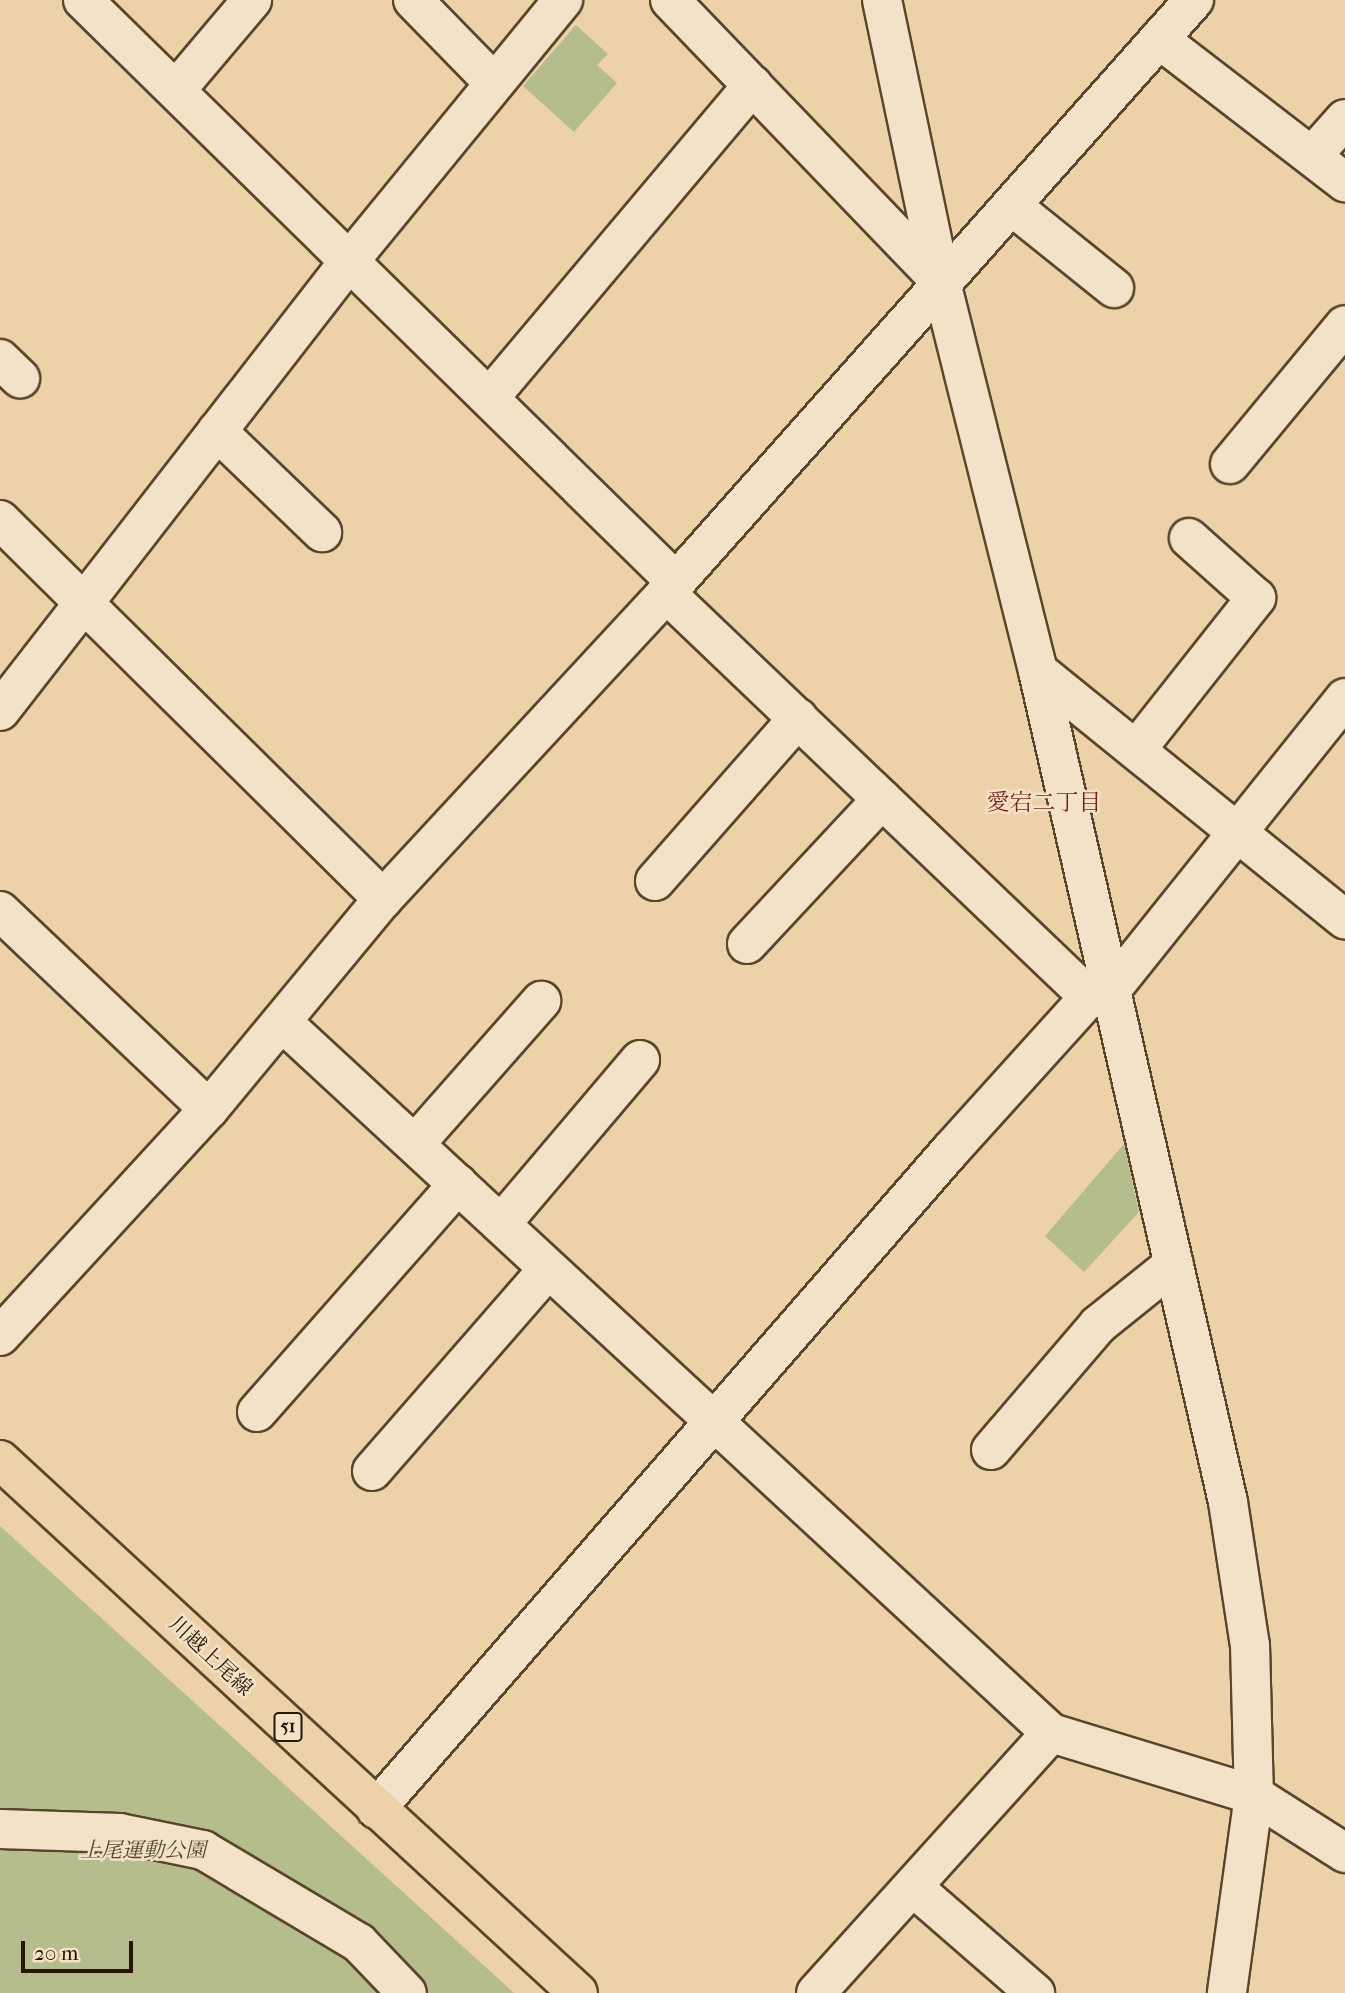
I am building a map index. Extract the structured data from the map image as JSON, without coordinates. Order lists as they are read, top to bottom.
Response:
{
  "streets": {
    "main road": ["川越上尾線", "51"]
  },
  "districts": ["愛宕二丁目"],
  "parks": ["上尾運動公園"],
  "scale_bar": "20 m"
}
